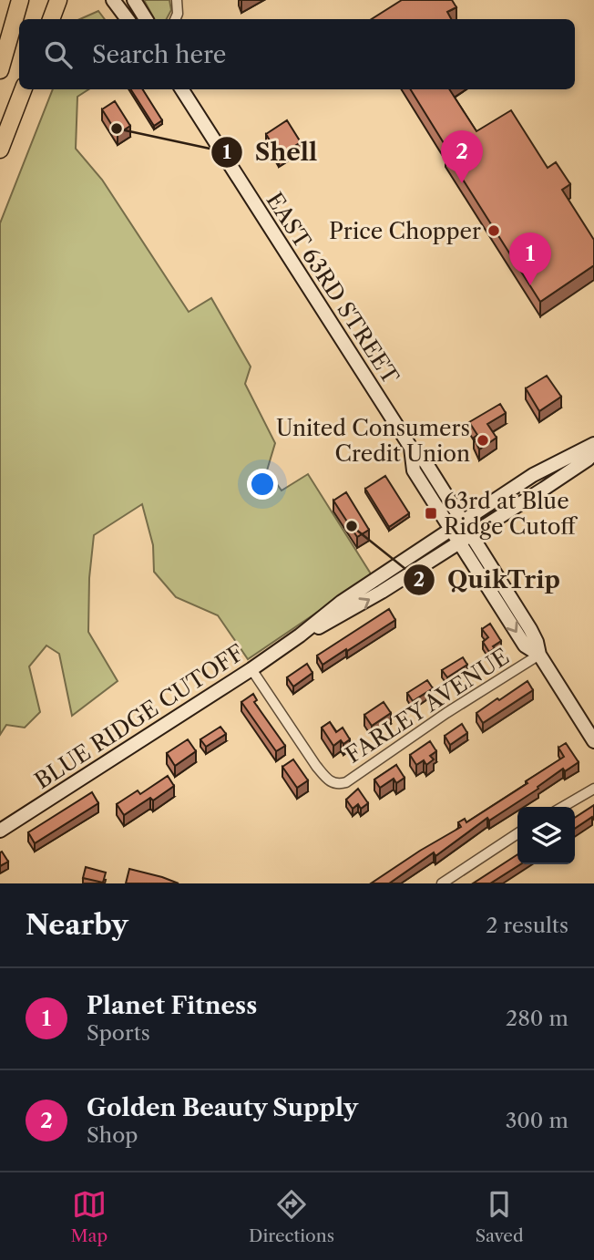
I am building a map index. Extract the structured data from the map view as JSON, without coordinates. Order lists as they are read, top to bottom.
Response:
{
  "streets": {
    "main road": ["EAST 63RD STREET", "BLUE RIDGE CUTOFF"],
    "street": ["FARLEY AVENUE"]
  },
  "crossings": [
    ["EAST 63RD STREET", "FARLEY AVENUE"],
    ["EAST 63RD STREET", "BLUE RIDGE CUTOFF"],
    ["FARLEY AVENUE", "BLUE RIDGE CUTOFF"]
  ],
  "places": {
    "other": [
      "Shell",
      "Price Chopper",
      "United Consumers Credit Union",
      "QuikTrip"
    ],
    "transit": ["63rd at Blue Ridge Cutoff"]
  },
  "page": {
    "search": "Search here",
    "pins": ["2", "1"],
    "heading": ["Nearby", "2 results"],
    "list": [
      {
        "mark": "1",
        "name": "Planet Fitness",
        "note": "Sports",
        "value": "280 m"
      },
      {
        "mark": "2",
        "name": "Golden Beauty Supply",
        "note": "Shop",
        "value": "300 m"
      }
    ],
    "nav": ["Map", "Directions", "Saved"]
  }
}
